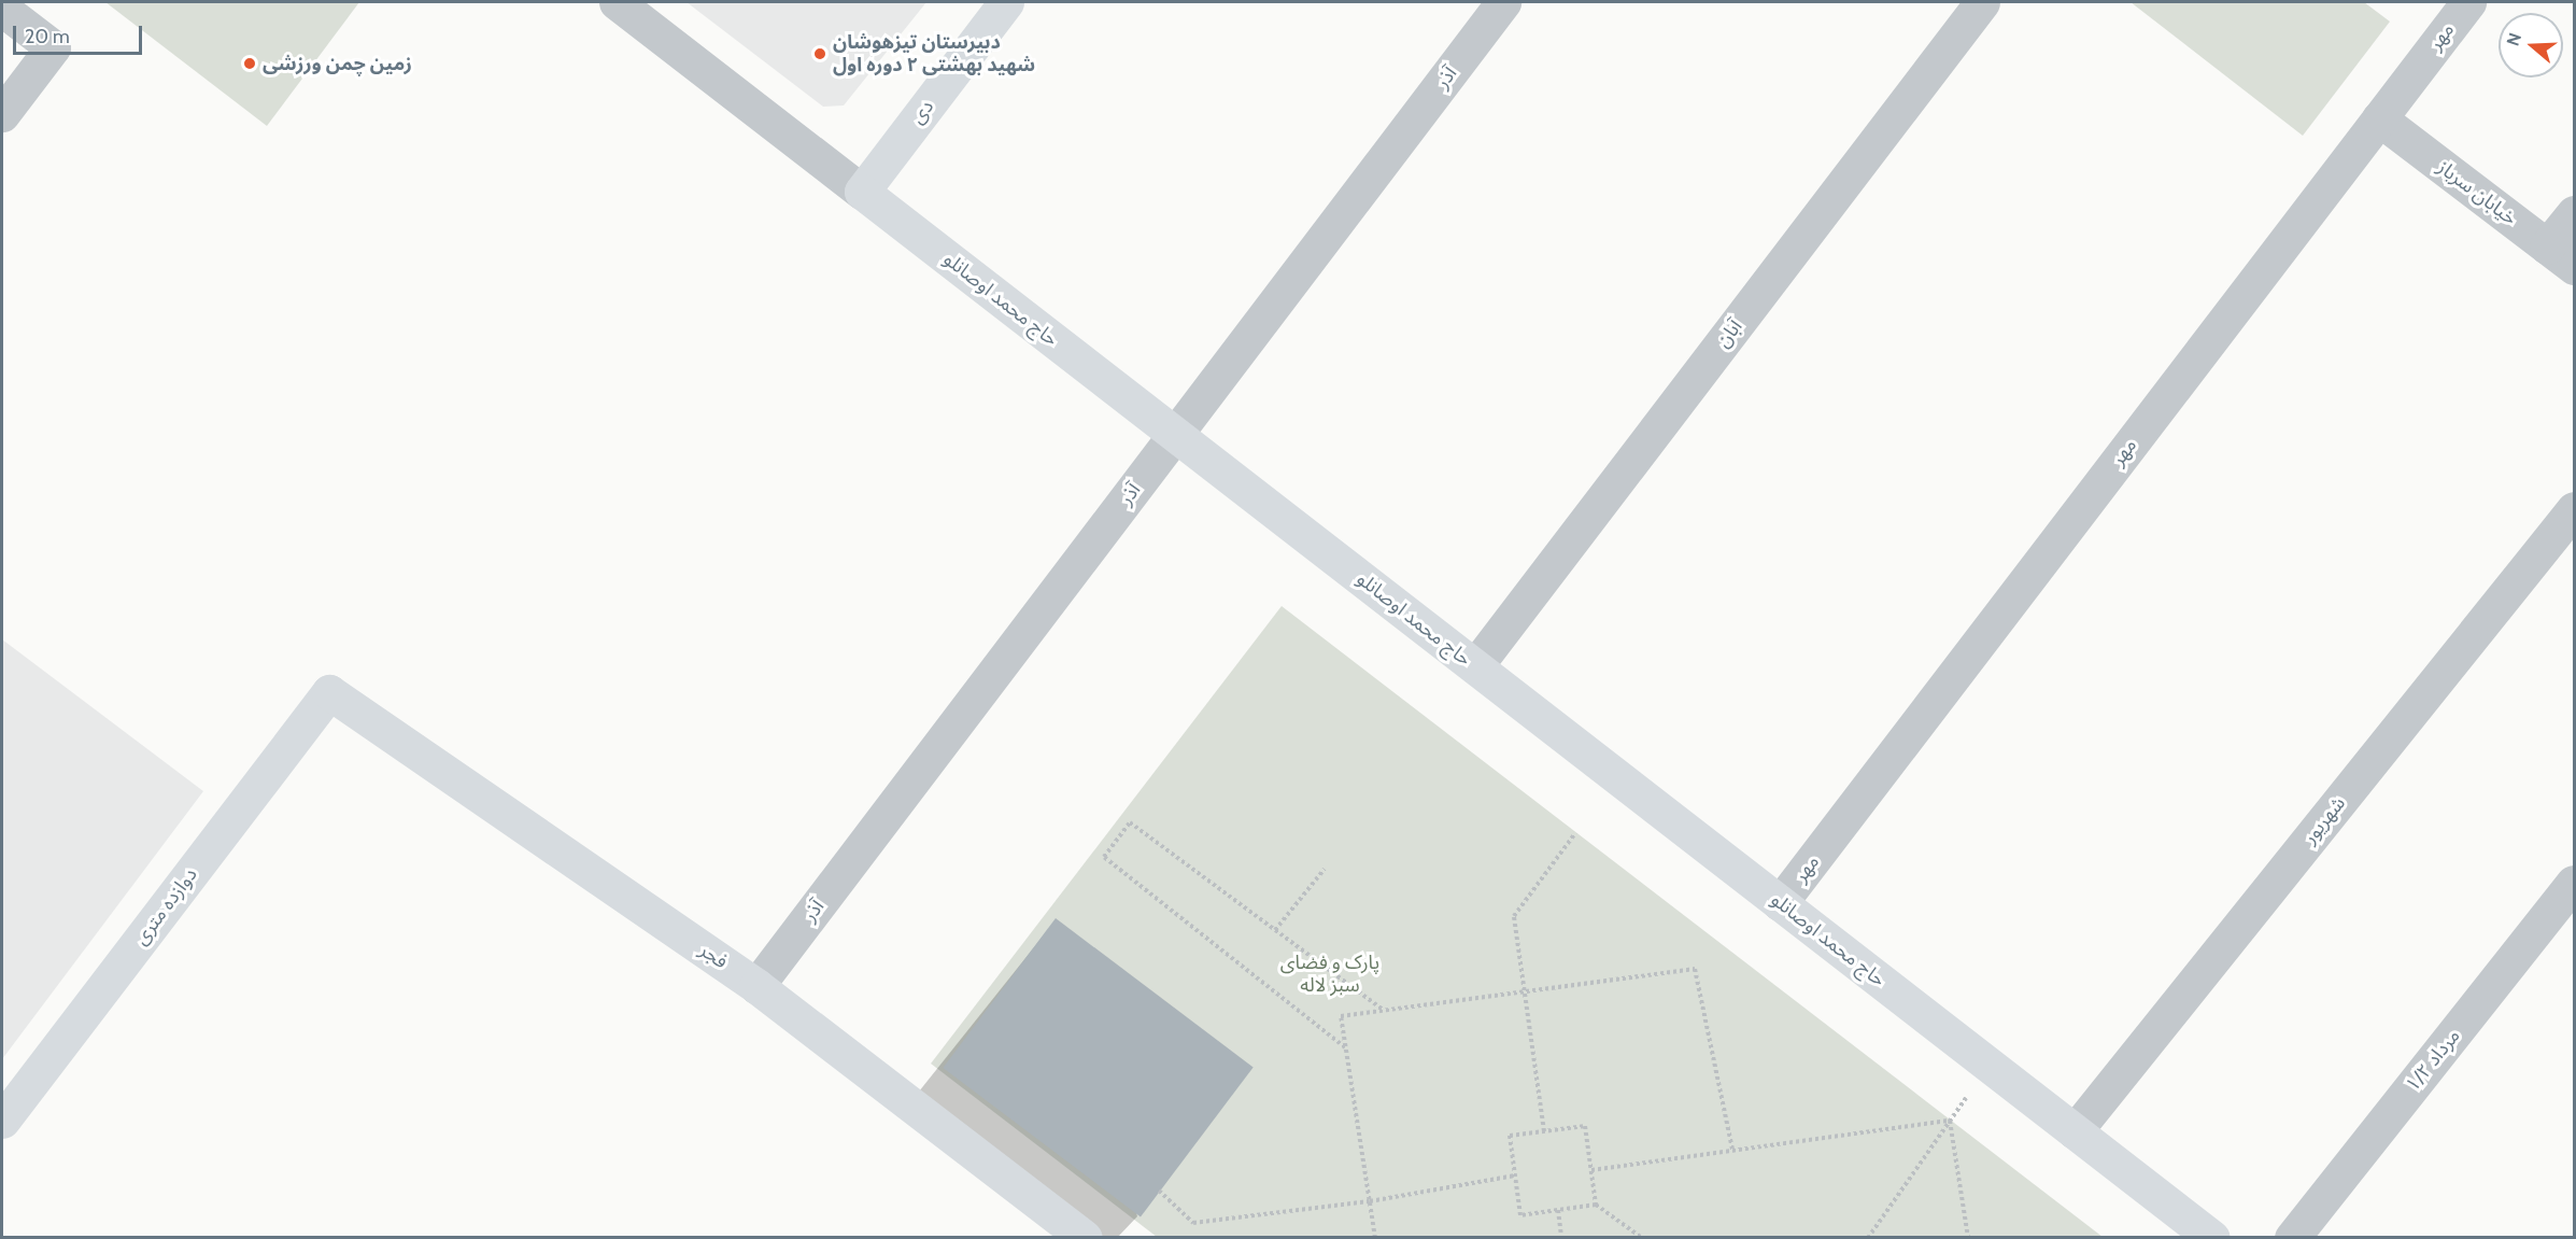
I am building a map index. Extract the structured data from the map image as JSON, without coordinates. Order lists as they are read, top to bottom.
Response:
{
  "streets": {
    "street": [
      "مهر",
      "آذر",
      "دی",
      "خیابان سرباز",
      "حاج محمد اوصانلو",
      "آبان",
      "شهریور",
      "دوازده متری",
      "فجر",
      "مرداد ۱/۲"
    ]
  },
  "crossings": [
    ["مهر", "خیابان سرباز"],
    ["مهر", "حاج محمد اوصانلو"],
    ["آذر", "حاج محمد اوصانلو"],
    ["آذر", "فجر"],
    ["دی", "حاج محمد اوصانلو"],
    ["حاج محمد اوصانلو", "آبان"],
    ["حاج محمد اوصانلو", "شهریور"],
    ["دوازده متری", "فجر"]
  ],
  "parks": ["پارک و فضای سبز لاله"],
  "places": ["دبیرستان تیزهوشان شهید بهشتی ۲ دوره اول", "زمین چمن ورزشی"],
  "scale_bar": "20 m",
  "north": "left"
}
